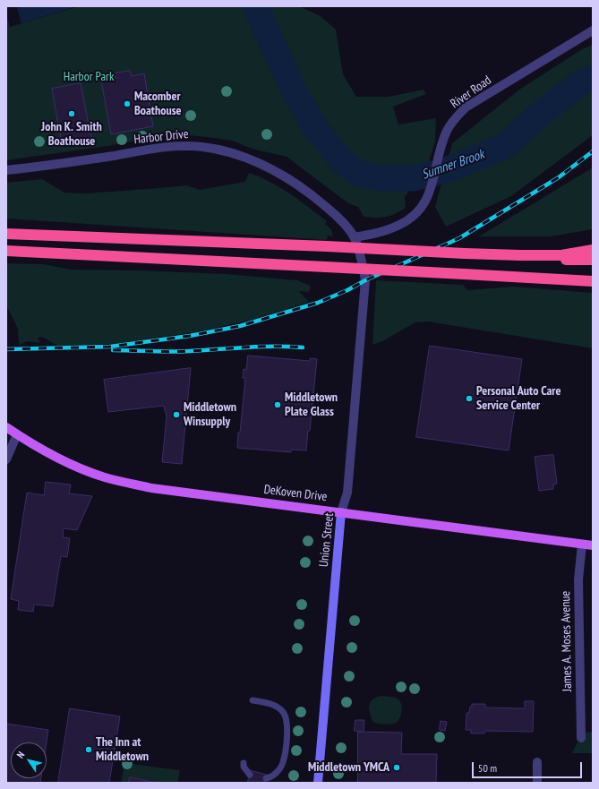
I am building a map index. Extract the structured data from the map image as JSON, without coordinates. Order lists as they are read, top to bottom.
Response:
{
  "streets": {
    "main road": ["DeKoven Drive"],
    "street": [
      "River Road",
      "Harbor Drive",
      "Union Street",
      "James A. Moses Avenue"
    ]
  },
  "crossings": [
    ["River Road", "Harbor Drive"],
    ["River Road", "Union Street"],
    ["Harbor Drive", "Union Street"],
    ["DeKoven Drive", "Union Street"],
    ["DeKoven Drive", "James A. Moses Avenue"]
  ],
  "water": ["Sumner Brook"],
  "parks": ["Harbor Park"],
  "places": [
    "Macomber Boathouse",
    "John K. Smith Boathouse",
    "Personal Auto Care Service Center",
    "Middletown Plate Glass",
    "Middletown Winsupply",
    "The Inn at Middletown",
    "Middletown YMCA"
  ],
  "scale_bar": "50 m",
  "north": "top left"
}
